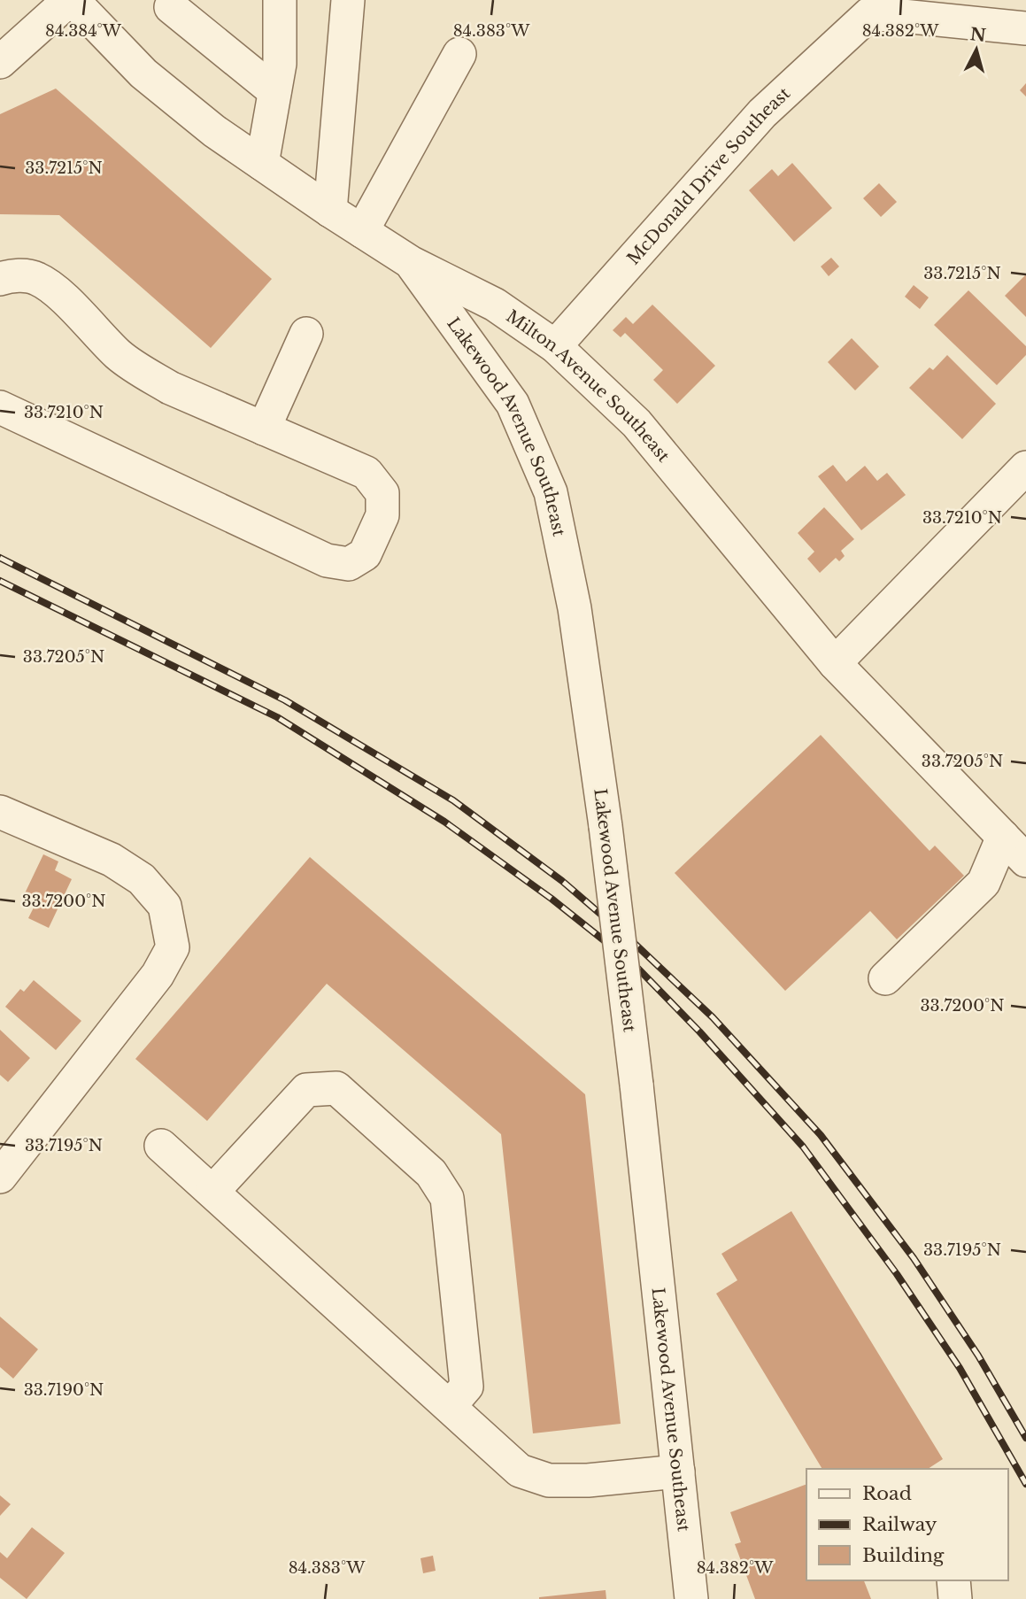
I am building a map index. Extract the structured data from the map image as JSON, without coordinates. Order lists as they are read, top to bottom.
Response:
{
  "streets": {
    "street": ["McDonald Drive Southeast", "Milton Avenue Southeast", "Lakewood Avenue Southeast"]
  },
  "crossings": [
    ["McDonald Drive Southeast", "Milton Avenue Southeast"],
    ["Milton Avenue Southeast", "Lakewood Avenue Southeast"]
  ],
  "legend": ["Road", "Railway", "Building"],
  "north": "top",
  "coordinates": [
    "84.384°W",
    "84.383°W",
    "84.382°W",
    "33.7215°N",
    "33.7210°N",
    "33.7205°N",
    "33.7200°N",
    "33.7195°N",
    "33.7190°N"
  ]
}
